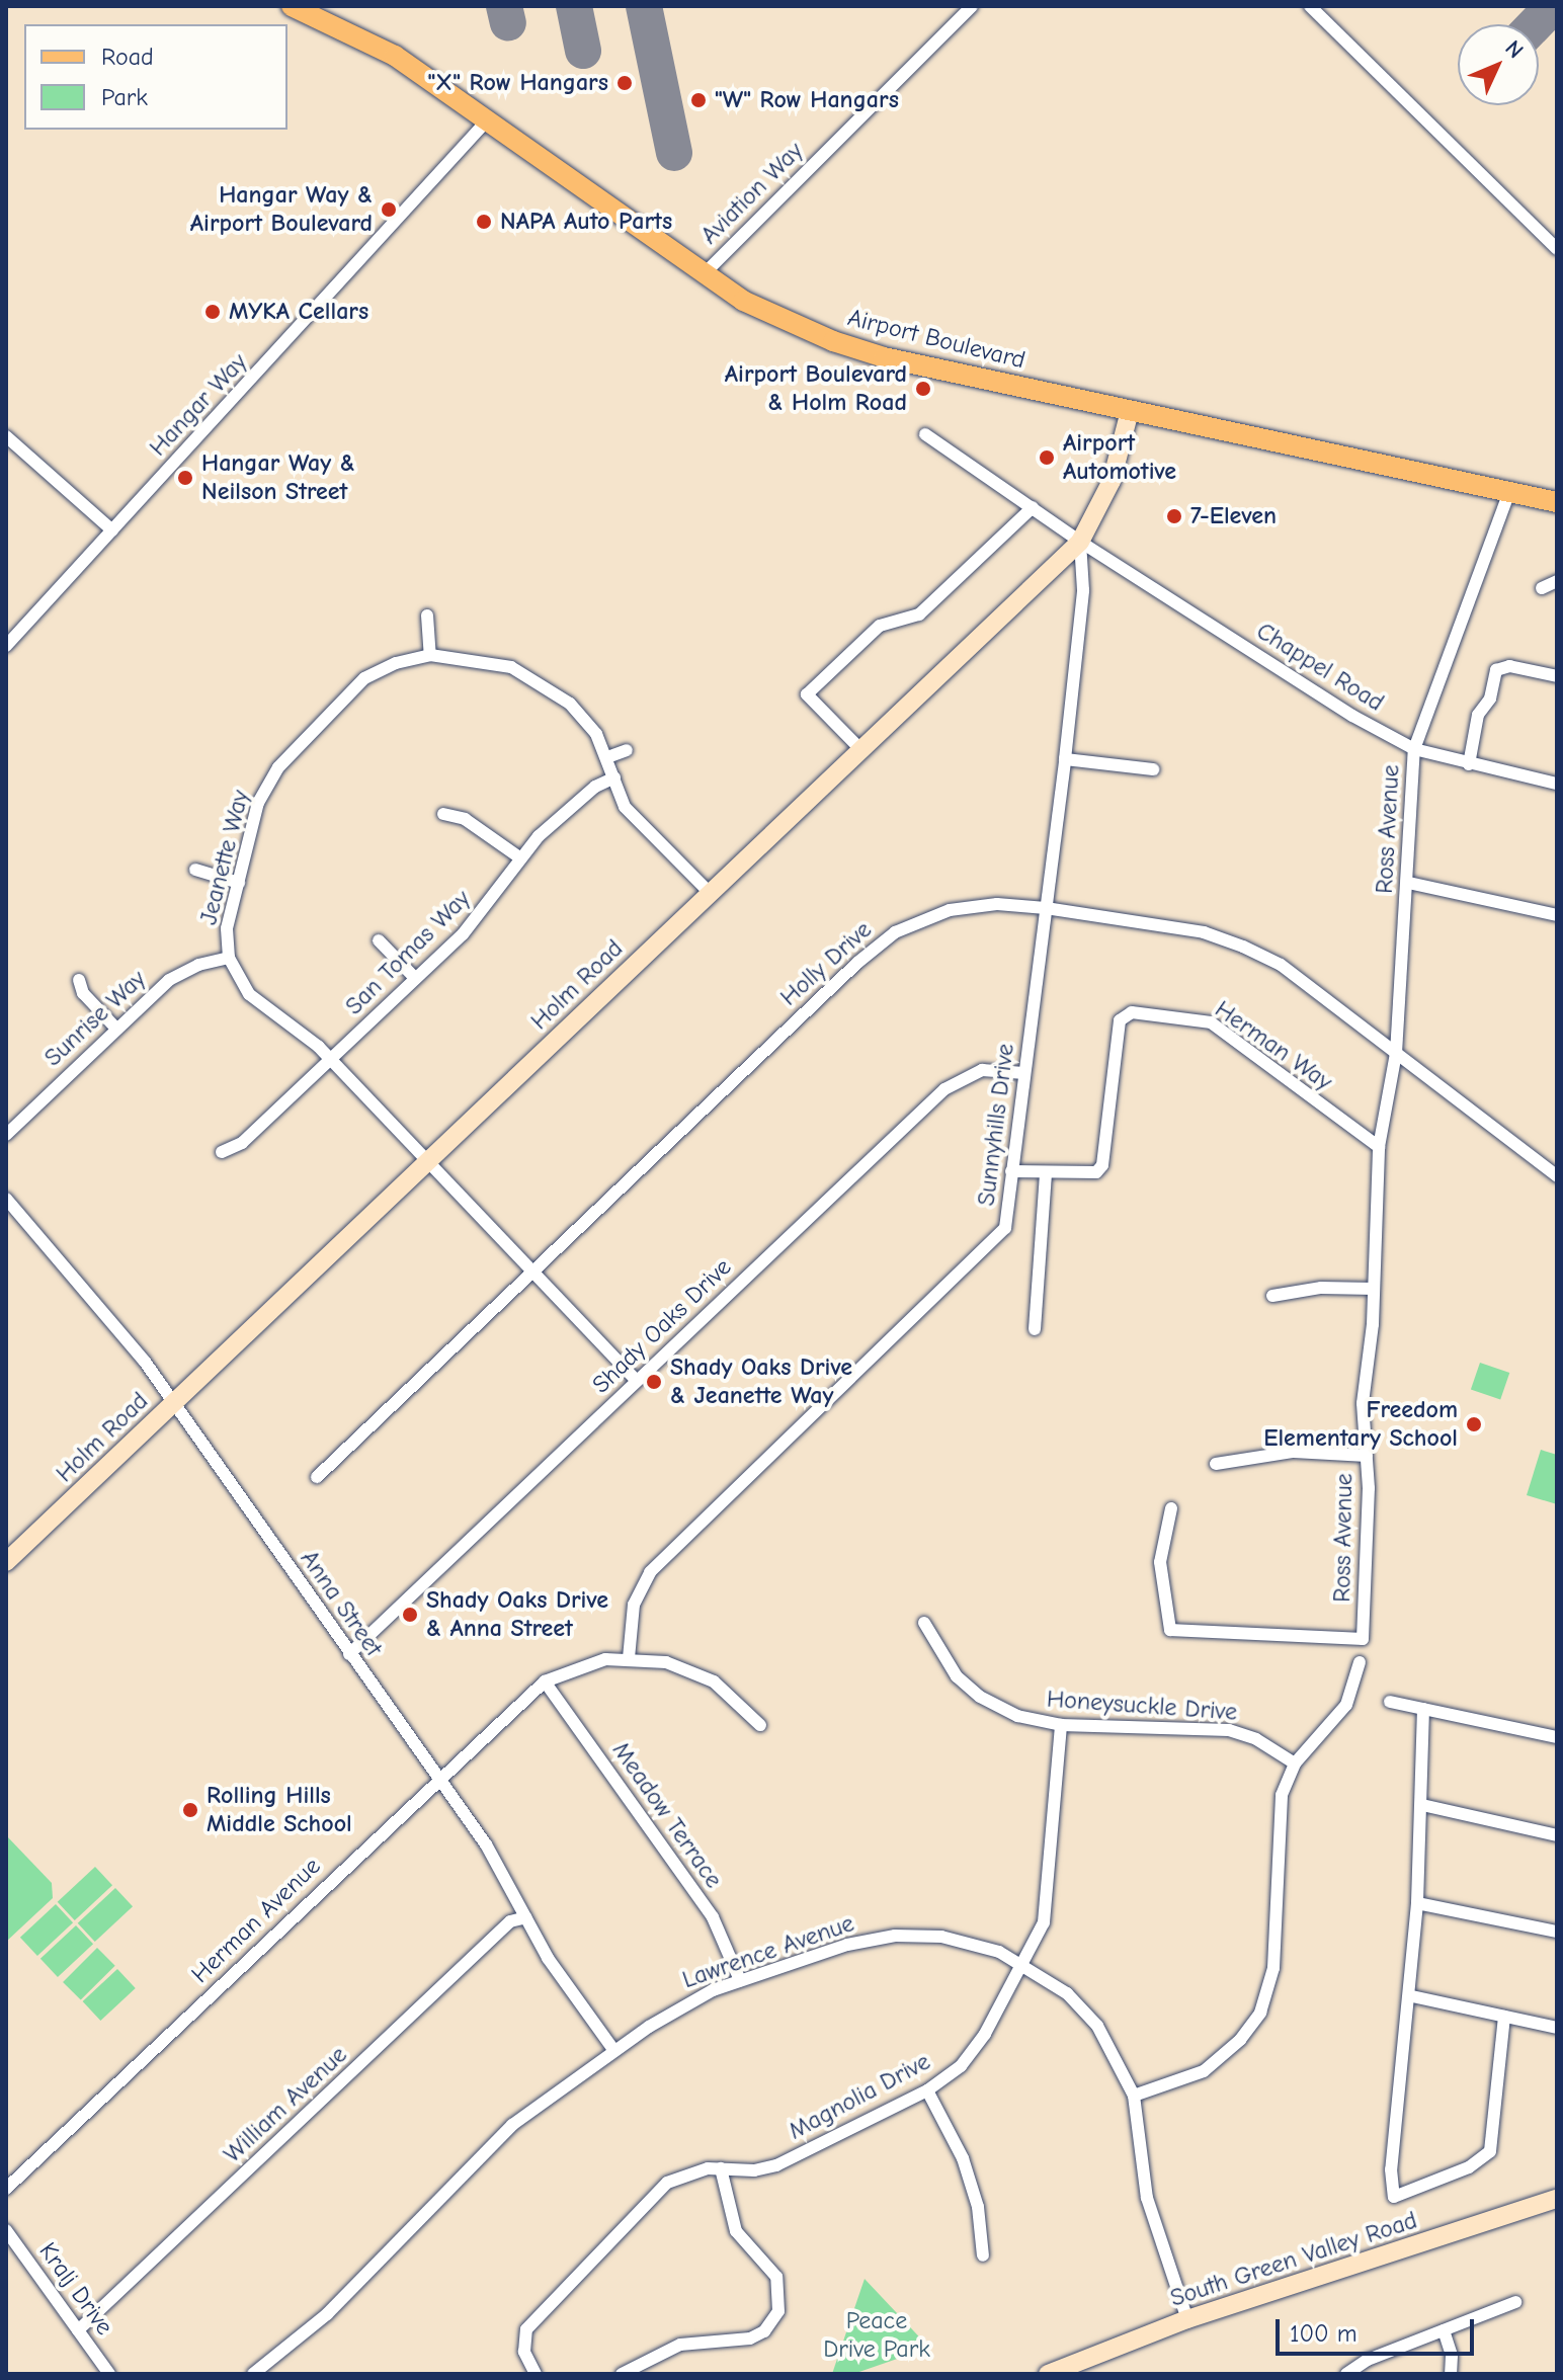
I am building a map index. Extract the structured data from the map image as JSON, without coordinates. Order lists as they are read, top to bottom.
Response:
{
  "streets": {
    "main road": ["Airport Boulevard"],
    "street": [
      "Aviation Way",
      "Hangar Way",
      "Chappel Road",
      "Ross Avenue",
      "Jeanette Way",
      "San Tomas Way",
      "Holly Drive",
      "Holm Road",
      "Sunrise Way",
      "Herman Way",
      "Sunnyhills Drive",
      "Shady Oaks Drive",
      "Anna Street",
      "Honeysuckle Drive",
      "Meadow Terrace",
      "Herman Avenue",
      "Lawrence Avenue",
      "Magnolia Drive",
      "William Avenue",
      "South Green Valley Road",
      "Kralj Drive"
    ]
  },
  "crossings": [
    ["Aviation Way", "Airport Boulevard"],
    ["Airport Boulevard", "Hangar Way"],
    ["Airport Boulevard", "Ross Avenue"],
    ["Airport Boulevard", "Holm Road"],
    ["Chappel Road", "Ross Avenue"],
    ["Chappel Road", "Holm Road"],
    ["Chappel Road", "Sunnyhills Drive"],
    ["Ross Avenue", "Holly Drive"],
    ["Ross Avenue", "Herman Way"],
    ["Jeanette Way", "San Tomas Way"],
    ["Jeanette Way", "Holly Drive"],
    ["Jeanette Way", "Holm Road"],
    ["Jeanette Way", "Sunrise Way"],
    ["Jeanette Way", "Shady Oaks Drive"],
    ["Holly Drive", "Sunnyhills Drive"],
    ["Holm Road", "Sunnyhills Drive"],
    ["Holm Road", "Anna Street"],
    ["Herman Way", "Sunnyhills Drive"],
    ["Sunnyhills Drive", "Shady Oaks Drive"],
    ["Sunnyhills Drive", "Herman Avenue"],
    ["Shady Oaks Drive", "Anna Street"],
    ["Anna Street", "Herman Avenue"],
    ["Anna Street", "Lawrence Avenue"],
    ["Anna Street", "William Avenue"],
    ["Honeysuckle Drive", "Magnolia Drive"],
    ["Meadow Terrace", "Herman Avenue"],
    ["Meadow Terrace", "Lawrence Avenue"],
    ["Lawrence Avenue", "Magnolia Drive"],
    ["Lawrence Avenue", "South Green Valley Road"],
    ["William Avenue", "Kralj Drive"]
  ],
  "parks": ["Peace Drive Park"],
  "places": [
    "\"X\" Row Hangars",
    "\"W\" Row Hangars",
    "Hangar Way & Airport Boulevard",
    "NAPA Auto Parts",
    "MYKA Cellars",
    "Airport Boulevard & Holm Road",
    "Airport Automotive",
    "Hangar Way & Neilson Street",
    "7-Eleven",
    "Shady Oaks Drive & Jeanette Way",
    "Freedom Elementary School",
    "Shady Oaks Drive & Anna Street",
    "Rolling Hills Middle School"
  ],
  "legend": ["Road", "Park"],
  "scale_bar": "100 m",
  "north": "top right"
}
